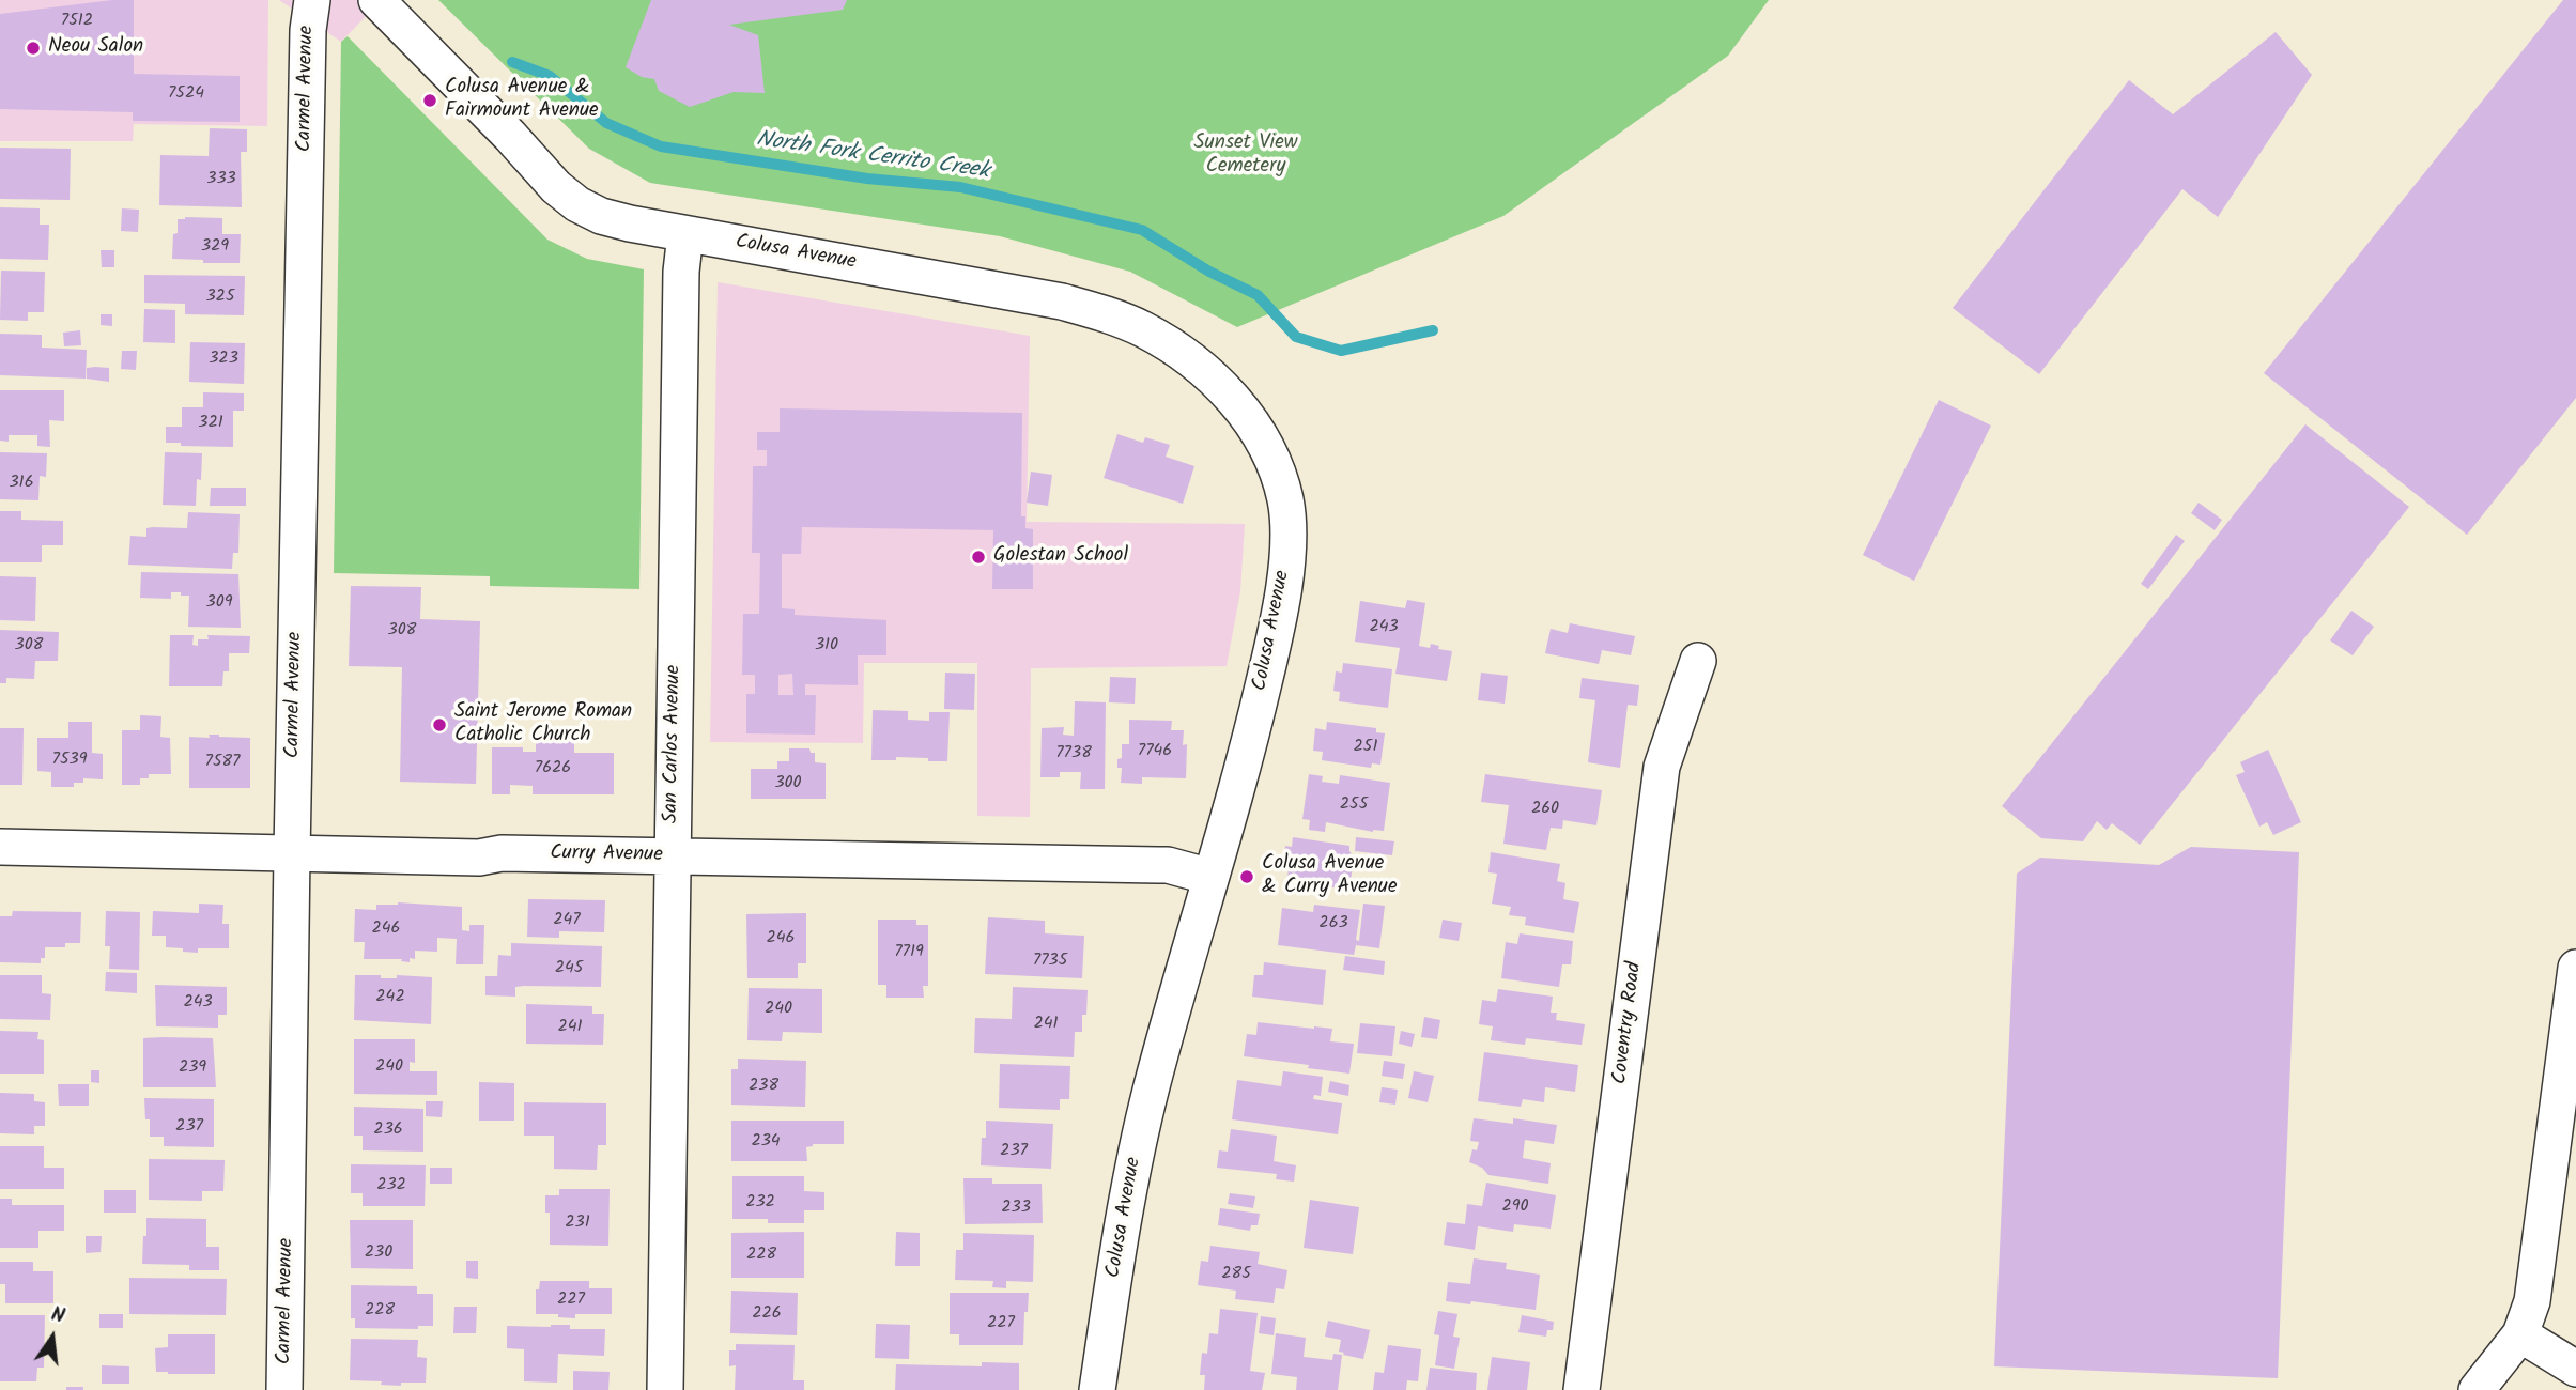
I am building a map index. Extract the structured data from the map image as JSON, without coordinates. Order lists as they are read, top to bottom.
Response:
{
  "streets": {
    "street": [
      "Carmel Avenue",
      "Colusa Avenue",
      "San Carlos Avenue",
      "Curry Avenue",
      "Coventry Road"
    ]
  },
  "crossings": [
    ["Carmel Avenue", "Curry Avenue"],
    ["Colusa Avenue", "San Carlos Avenue"],
    ["Colusa Avenue", "Curry Avenue"],
    ["San Carlos Avenue", "Curry Avenue"]
  ],
  "water": ["North Fork Cerrito Creek"],
  "parks": ["Sunset View Cemetery"],
  "places": [
    "Neou Salon",
    "Colusa Avenue & Fairmount Avenue",
    "Golestan School",
    "Saint Jerome Roman Catholic Church",
    "Colusa Avenue & Curry Avenue"
  ],
  "house_numbers": [
    "7512",
    "7524",
    "333",
    "329",
    "325",
    "323",
    "321",
    "316",
    "309",
    "243",
    "308",
    "308",
    "310",
    "251",
    "7746",
    "7738",
    "7539",
    "7587",
    "7626",
    "300",
    "255",
    "260",
    "247",
    "263",
    "246",
    "246",
    "7719",
    "7735",
    "245",
    "242",
    "243",
    "240",
    "241",
    "241",
    "240",
    "239",
    "238",
    "237",
    "236",
    "234",
    "237",
    "232",
    "232",
    "290",
    "233",
    "231",
    "230",
    "228",
    "285",
    "227",
    "228",
    "226",
    "227"
  ],
  "north": "top"
}
